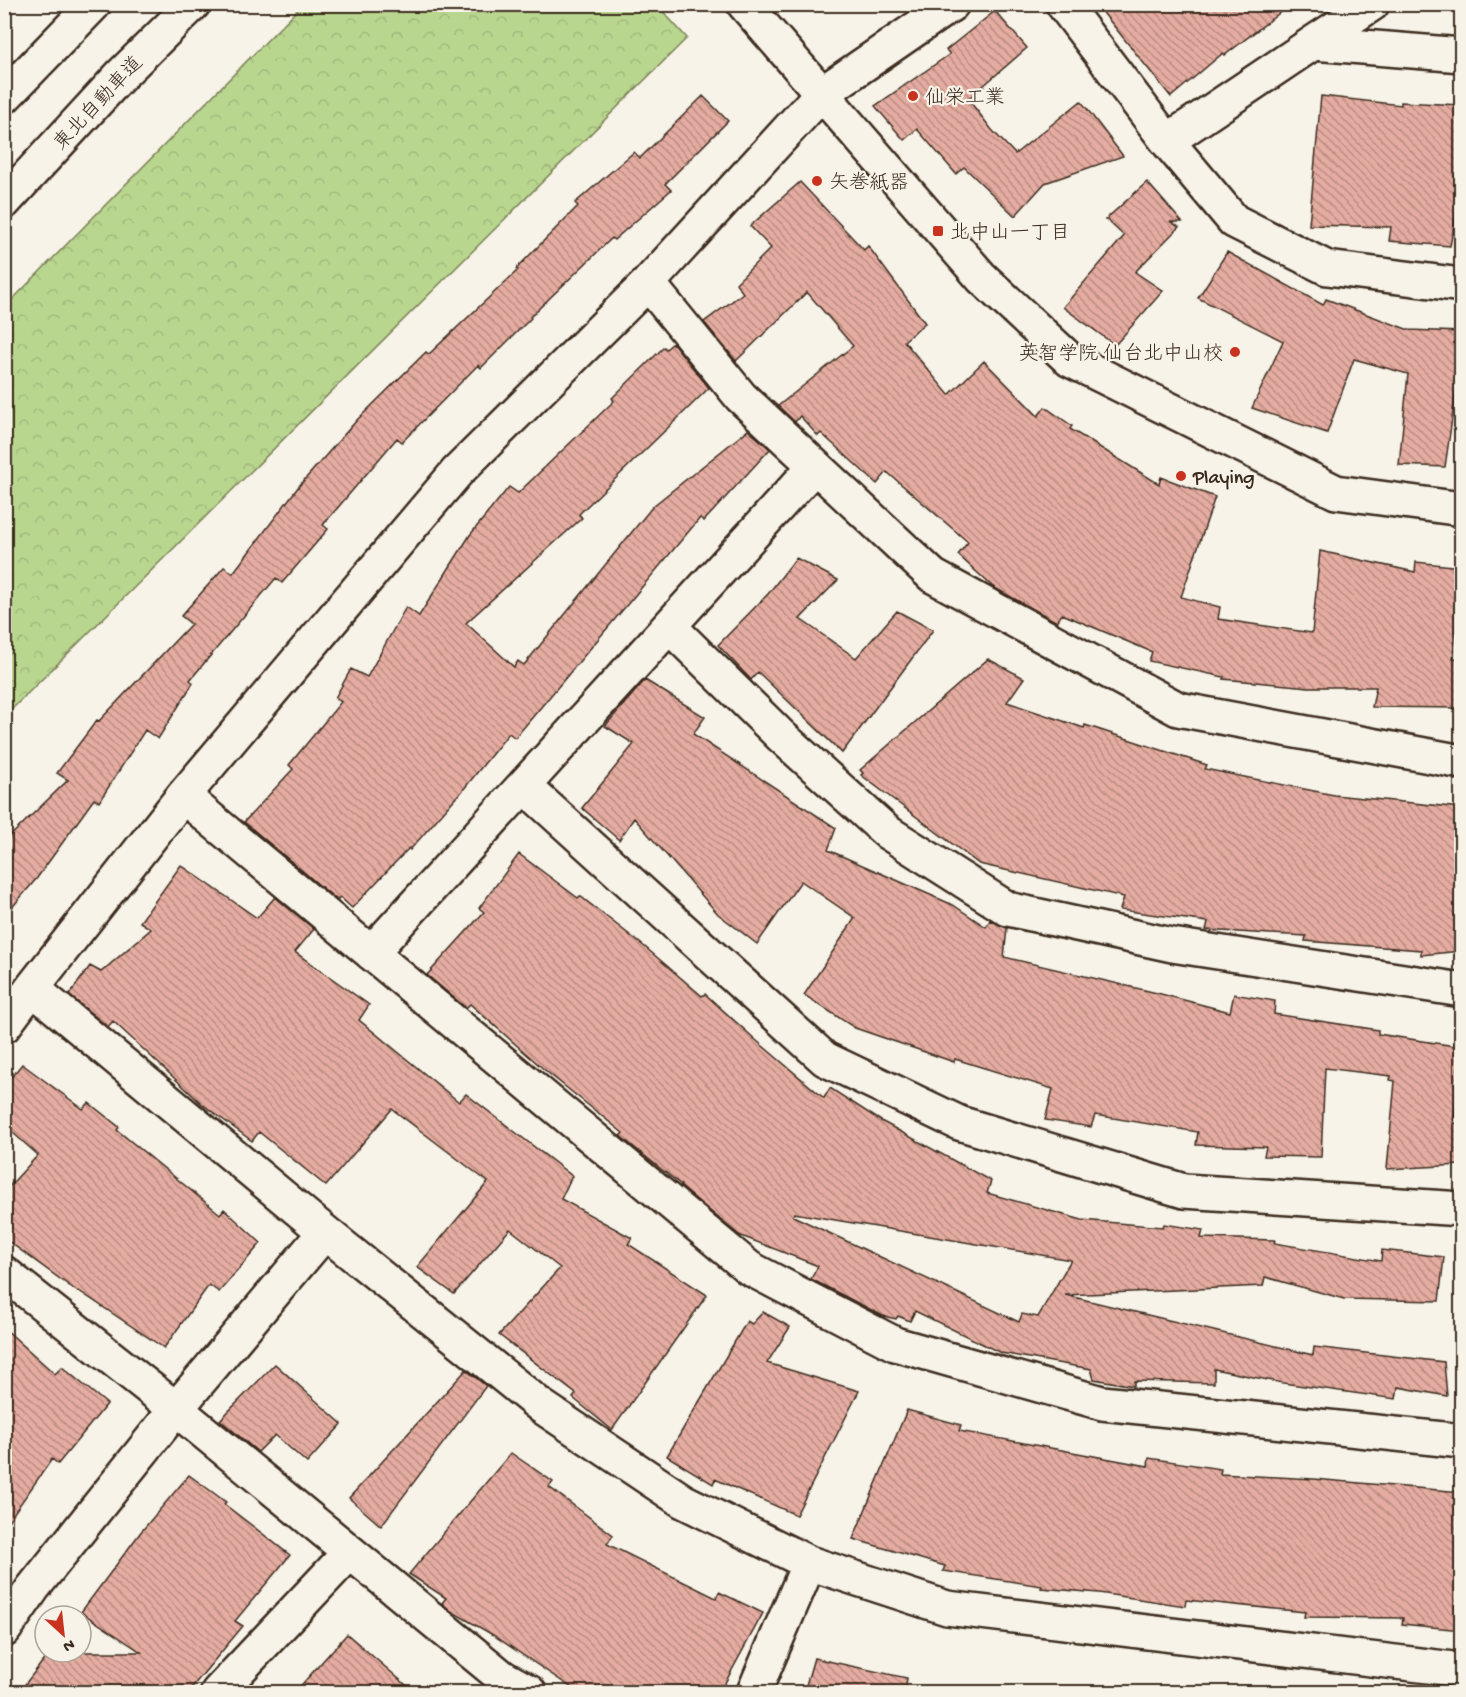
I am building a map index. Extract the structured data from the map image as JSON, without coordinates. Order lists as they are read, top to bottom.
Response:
{
  "streets": {
    "main road": ["東北自動車道"]
  },
  "places": {
    "other": [
      "仙栄工業",
      "矢巻紙器",
      "英智学院 仙台北中山校",
      "Playing"
    ],
    "transit": ["北中山一丁目"]
  },
  "north": "bottom right"
}
